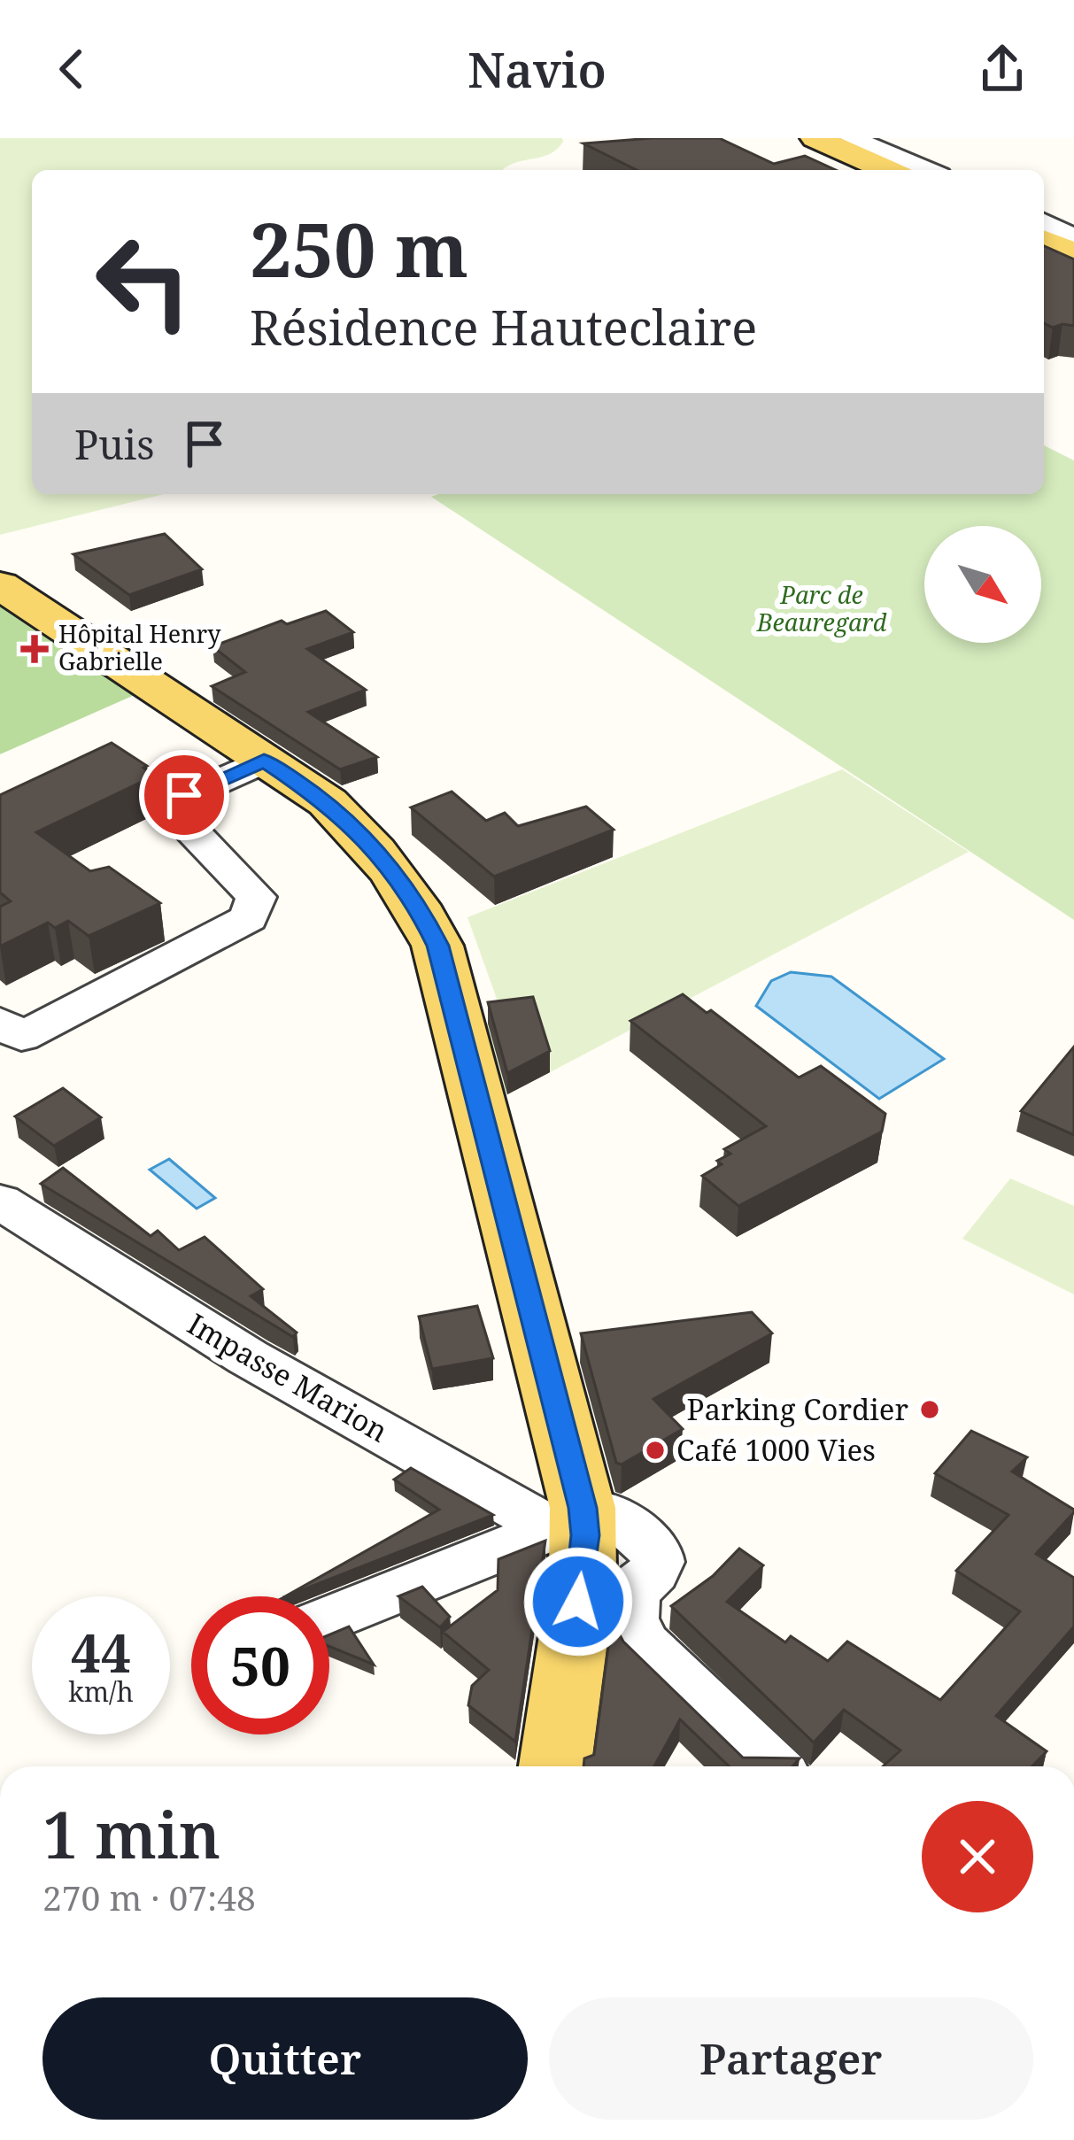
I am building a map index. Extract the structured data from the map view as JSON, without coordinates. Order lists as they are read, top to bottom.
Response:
{
  "streets": {
    "street": ["Impasse Marion"]
  },
  "parks": ["Parc de Beauregard"],
  "places": {
    "health": ["Hôpital Henry Gabrielle"],
    "other": ["Parking Cordier", "Café 1000 Vies"]
  },
  "north": "bottom right",
  "page": {
    "header": "Navio",
    "turn": ["250 m", "Résidence Hauteclaire"],
    "then": "Puis",
    "speed": "44 km/h",
    "limit": "50",
    "heading": ["1 min", "270 m · 07:48"],
    "buttons": ["Quitter", "Partager"]
  }
}
